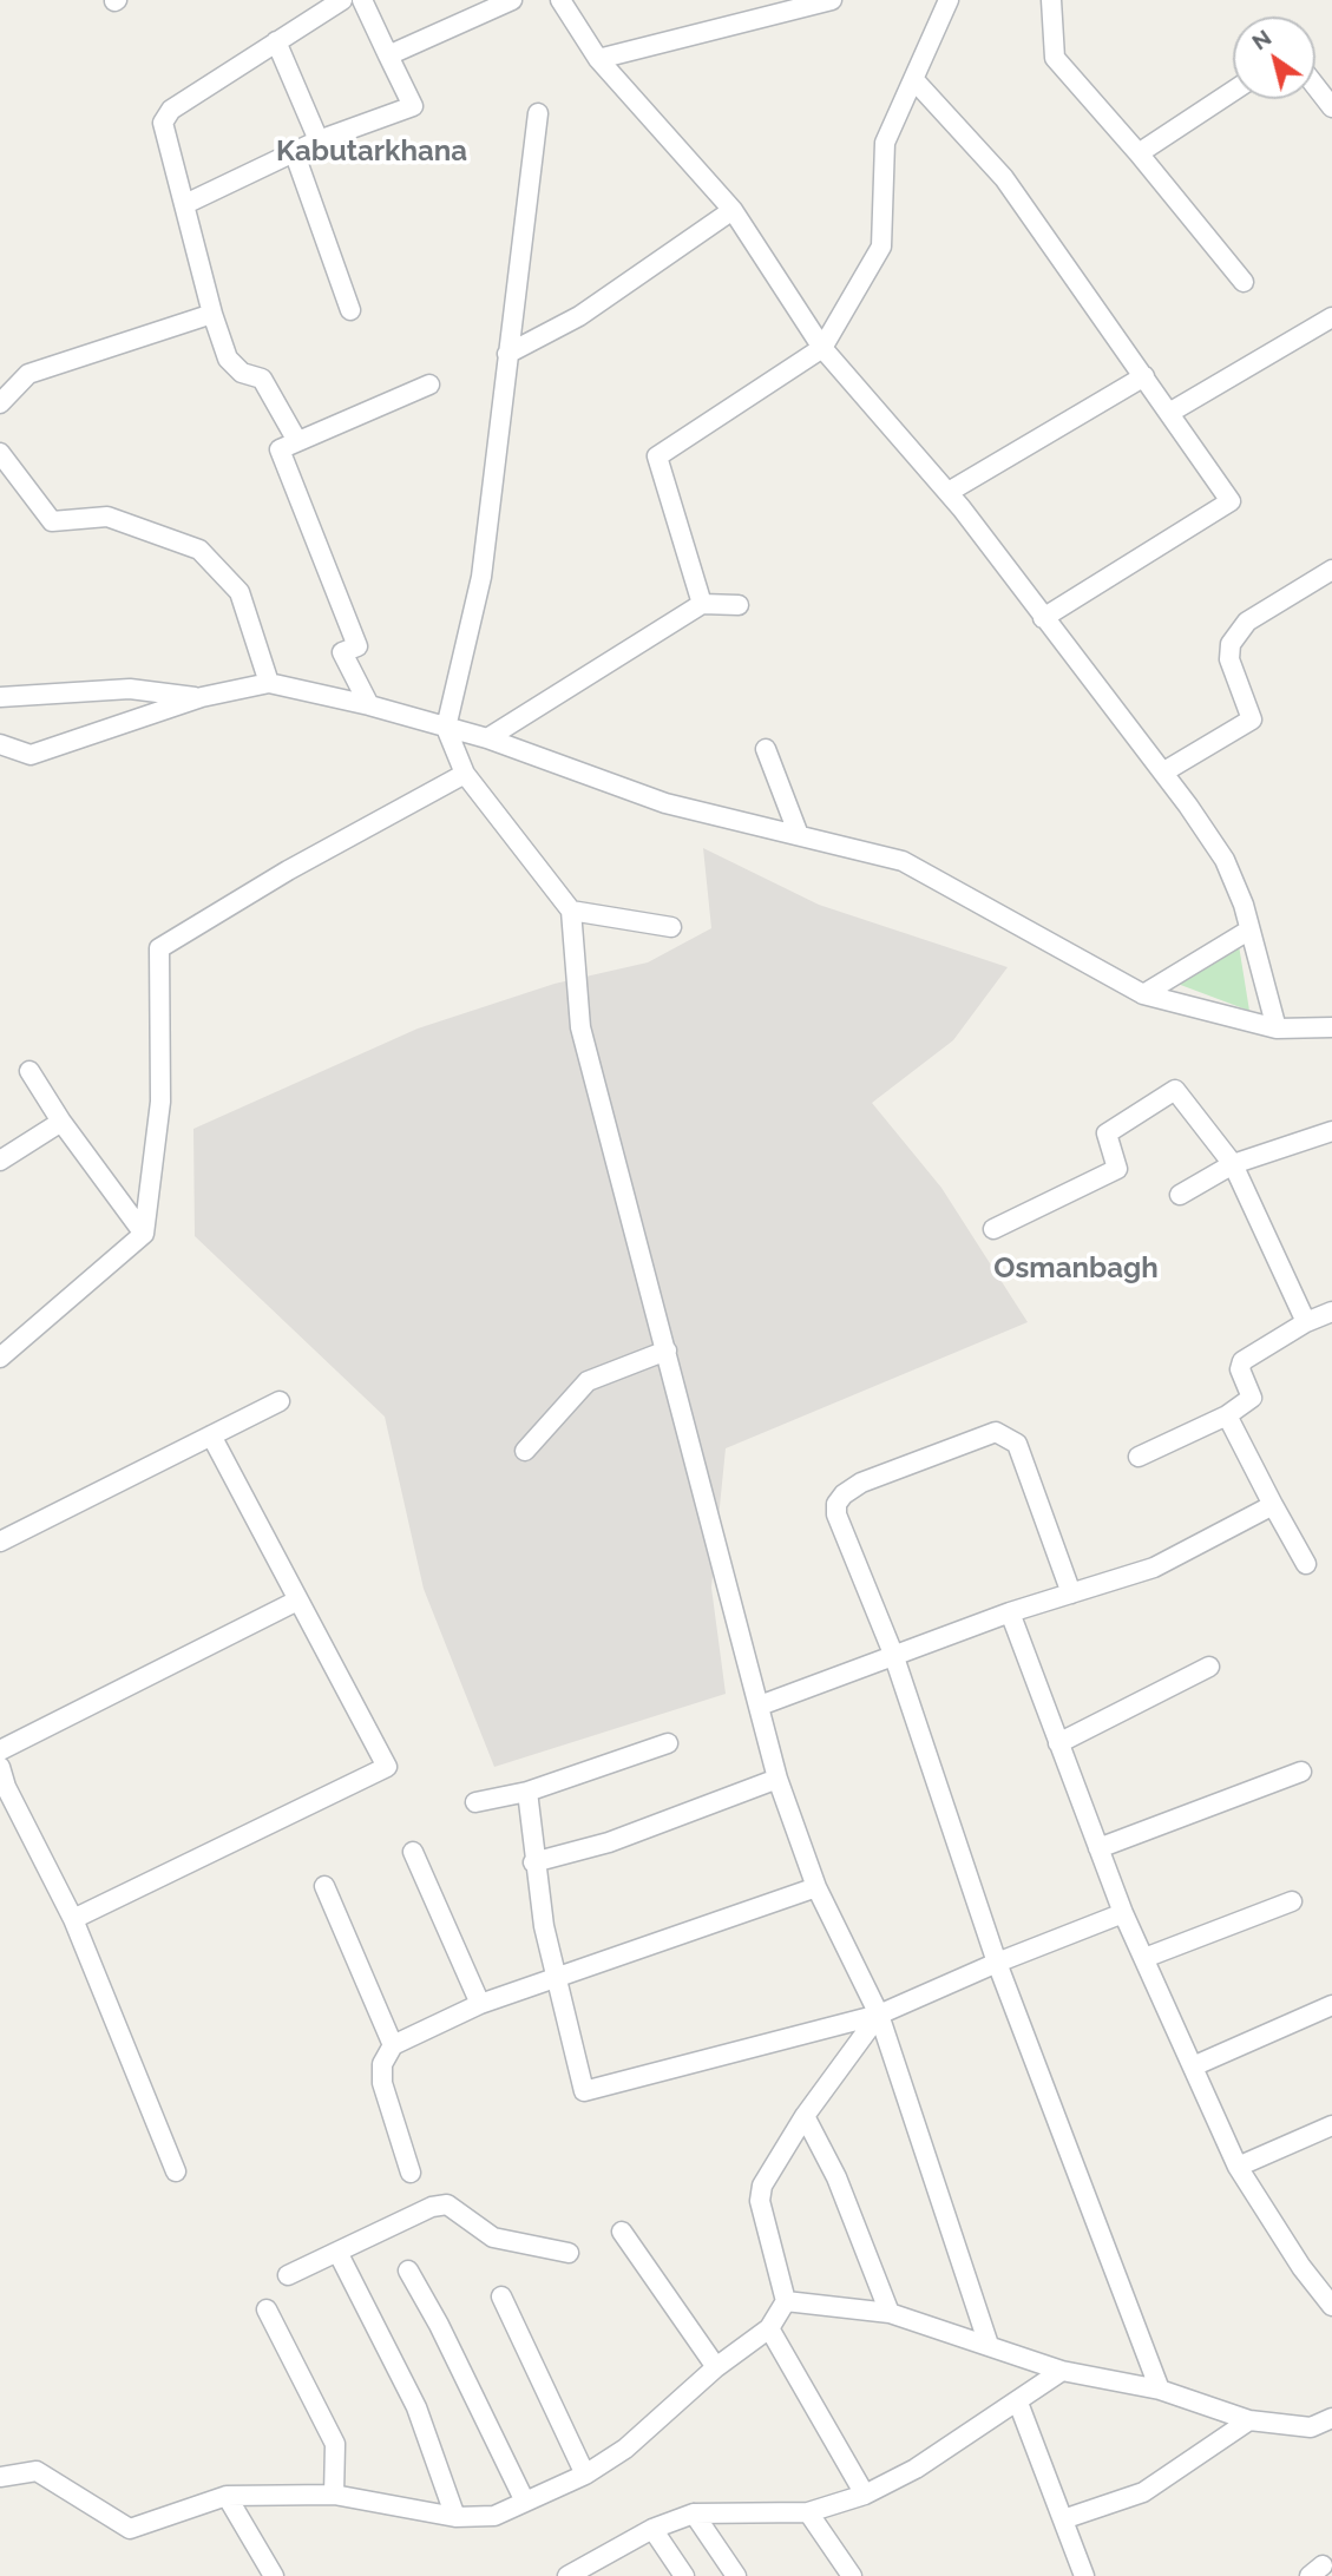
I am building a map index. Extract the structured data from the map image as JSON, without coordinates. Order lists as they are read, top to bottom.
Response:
{
  "districts": ["Kabutarkhana", "Osmanbagh"],
  "north": "top left"
}
